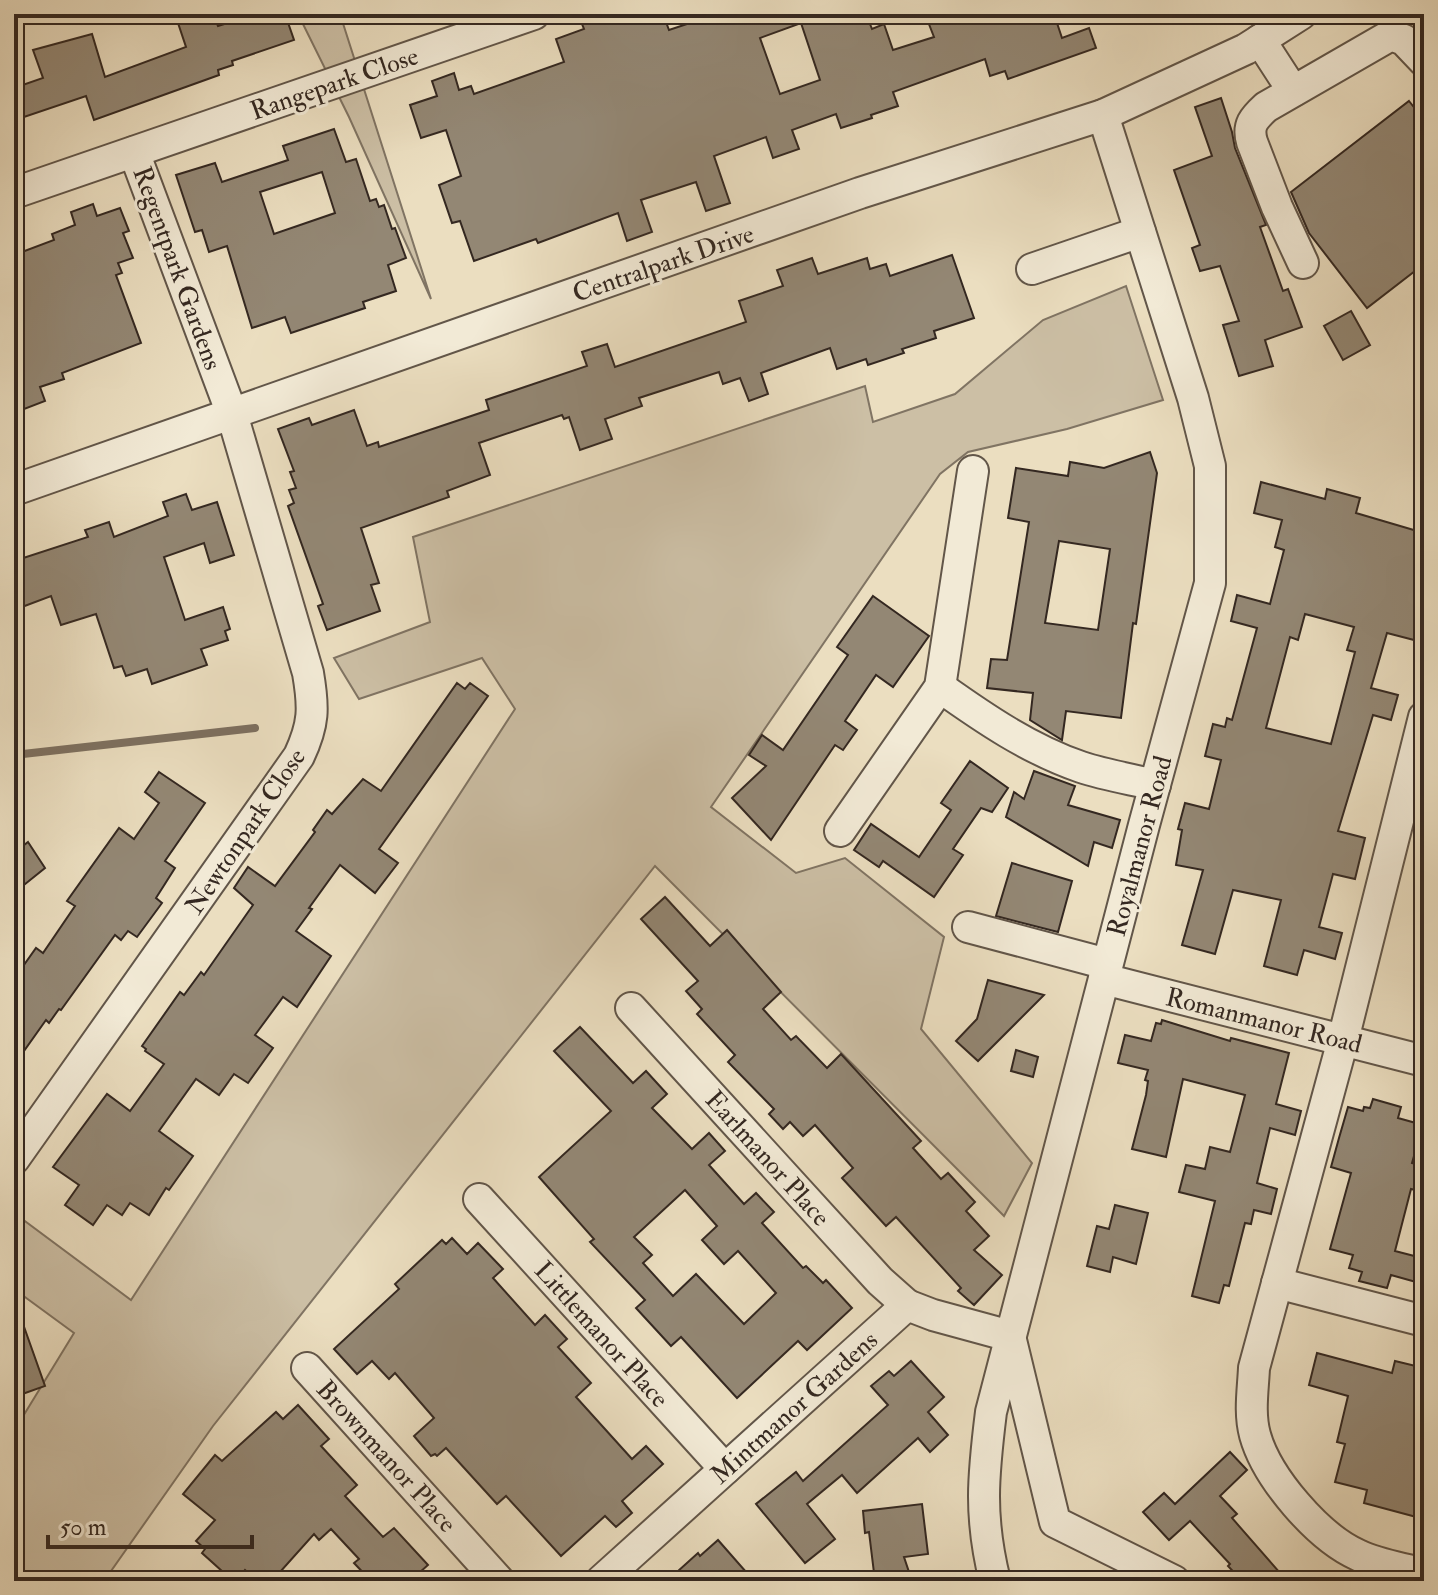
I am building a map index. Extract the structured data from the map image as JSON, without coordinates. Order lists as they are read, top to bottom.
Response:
{
  "streets": {
    "street": [
      "Rangepark Close",
      "Centralpark Drive",
      "Regentpark Gardens",
      "Newtonpark Close",
      "Royalmanor Road",
      "Romanmanor Road",
      "Earlmanor Place",
      "Littlemanor Place",
      "Mintmanor Gardens",
      "Brownmanor Place"
    ]
  },
  "crossings": [
    ["Rangepark Close", "Regentpark Gardens"],
    ["Centralpark Drive", "Regentpark Gardens"],
    ["Centralpark Drive", "Newtonpark Close"],
    ["Centralpark Drive", "Royalmanor Road"],
    ["Regentpark Gardens", "Newtonpark Close"],
    ["Royalmanor Road", "Romanmanor Road"],
    ["Earlmanor Place", "Mintmanor Gardens"],
    ["Littlemanor Place", "Mintmanor Gardens"]
  ],
  "scale_bar": "50 m"
}
